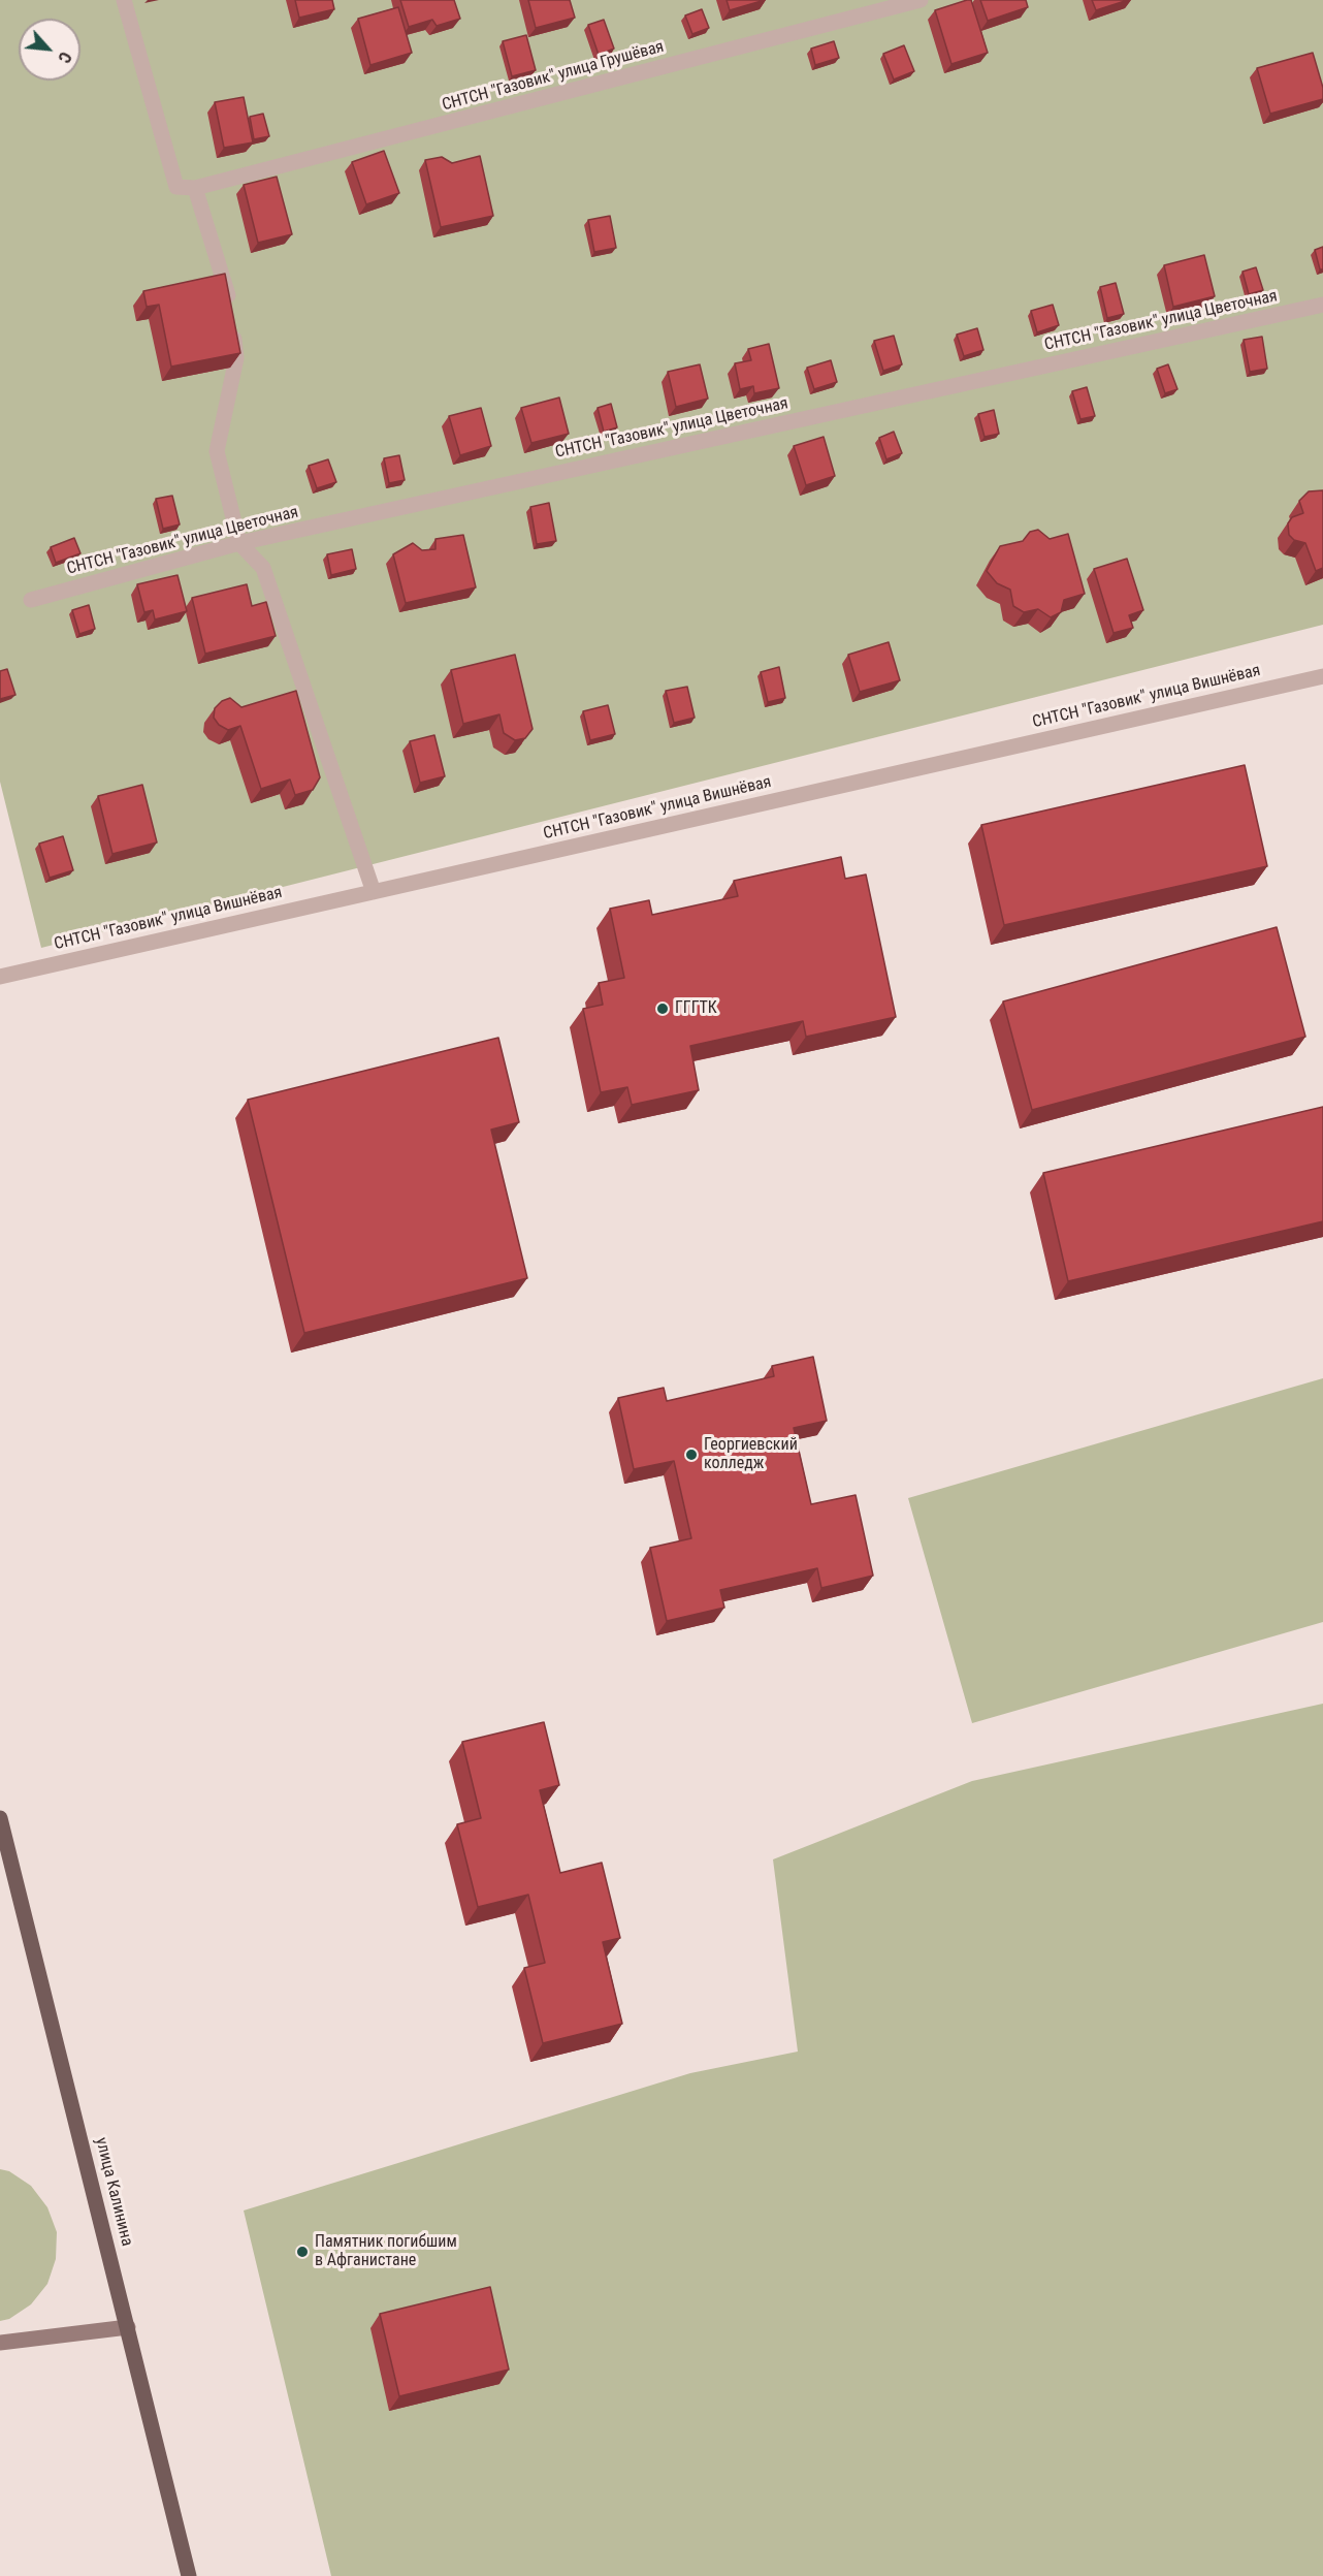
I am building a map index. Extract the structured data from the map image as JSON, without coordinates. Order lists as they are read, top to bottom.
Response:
{
  "streets": {
    "main road": ["улица Калинина"],
    "street": ["СНТСН \"Газовик\" улица Грушёвая", "СНТСН \"Газовик\" улица Цветочная", "СНТСН \"Газовик\" улица Вишнёвая"]
  },
  "places": ["ГГГТК", "Георгиевский колледж", "Памятник погибшим в Афганистане"],
  "north": "bottom right"
}
